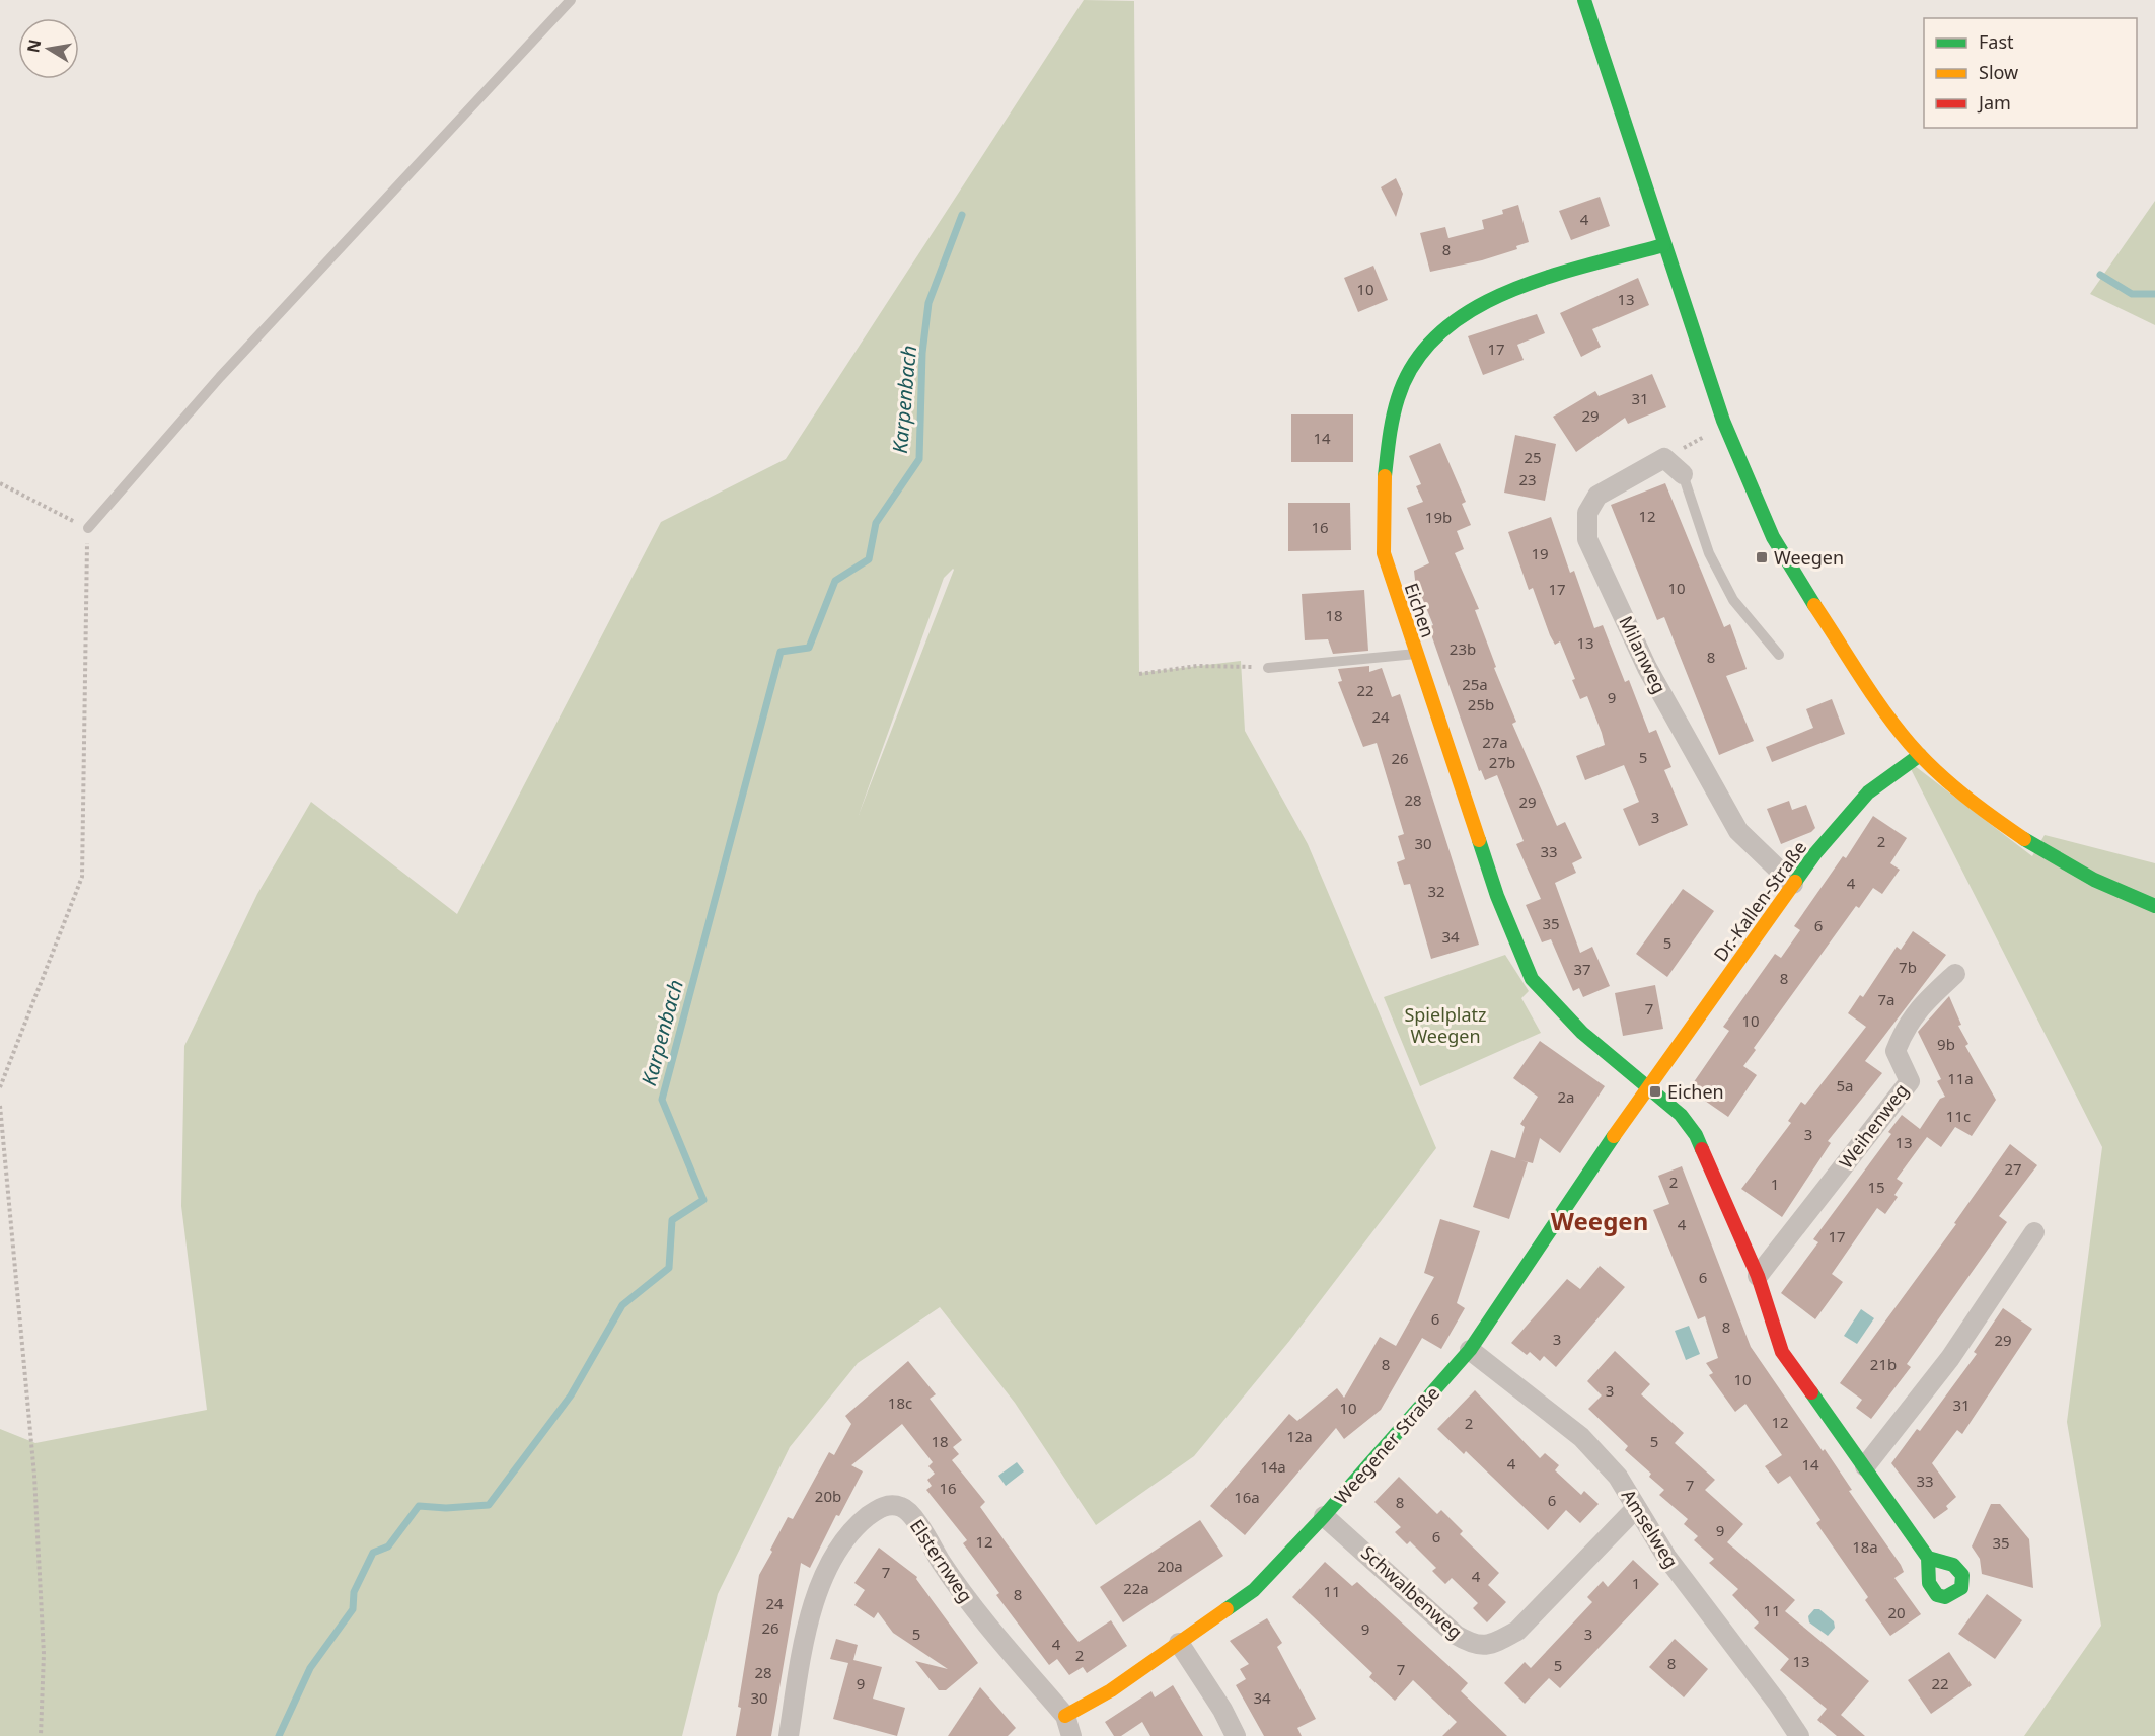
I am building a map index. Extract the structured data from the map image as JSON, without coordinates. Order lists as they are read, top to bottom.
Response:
{
  "streets": {
    "street": [
      "Eichen",
      "Milanweg",
      "Dr.-Kallen-Straße",
      "Weihenweg",
      "Weegener Straße",
      "Amselweg",
      "Elsternweg",
      "Schwalbenweg"
    ]
  },
  "crossings": [
    ["Eichen", "Dr.-Kallen-Straße"],
    ["Eichen", "Weegener Straße"],
    ["Milanweg", "Dr.-Kallen-Straße"],
    ["Dr.-Kallen-Straße", "Weegener Straße"],
    ["Weegener Straße", "Amselweg"],
    ["Weegener Straße", "Elsternweg"],
    ["Weegener Straße", "Schwalbenweg"],
    ["Amselweg", "Schwalbenweg"]
  ],
  "districts": ["Weegen"],
  "water": ["Karpenbach"],
  "parks": ["Spielplatz Weegen"],
  "places": {
    "transit": ["Weegen", "Eichen"]
  },
  "house_numbers": [
    "4",
    "8",
    "10",
    "13",
    "17",
    "31",
    "29",
    "14",
    "25",
    "23",
    "12",
    "19b",
    "16",
    "19",
    "10",
    "17",
    "18",
    "13",
    "23b",
    "8",
    "25a",
    "22",
    "9",
    "25b",
    "24",
    "27a",
    "5",
    "26",
    "27b",
    "28",
    "29",
    "3",
    "2",
    "30",
    "33",
    "4",
    "32",
    "35",
    "6",
    "34",
    "5",
    "7b",
    "37",
    "8",
    "7a",
    "7",
    "10",
    "9b",
    "11a",
    "5a",
    "2a",
    "11c",
    "3",
    "13",
    "27",
    "2",
    "1",
    "15",
    "4",
    "17",
    "6",
    "6",
    "8",
    "3",
    "29",
    "8",
    "21b",
    "10",
    "3",
    "18c",
    "31",
    "10",
    "12",
    "2",
    "12a",
    "18",
    "5",
    "4",
    "14",
    "14a",
    "33",
    "7",
    "16",
    "20b",
    "16a",
    "6",
    "8",
    "9",
    "6",
    "12",
    "35",
    "18a",
    "20a",
    "7",
    "4",
    "1",
    "22a",
    "11",
    "8",
    "24",
    "11",
    "20",
    "26",
    "9",
    "5",
    "3",
    "4",
    "2",
    "13",
    "8",
    "5",
    "7",
    "28",
    "9",
    "22",
    "30",
    "34"
  ],
  "legend": ["Fast", "Slow", "Jam"],
  "north": "left"
}
